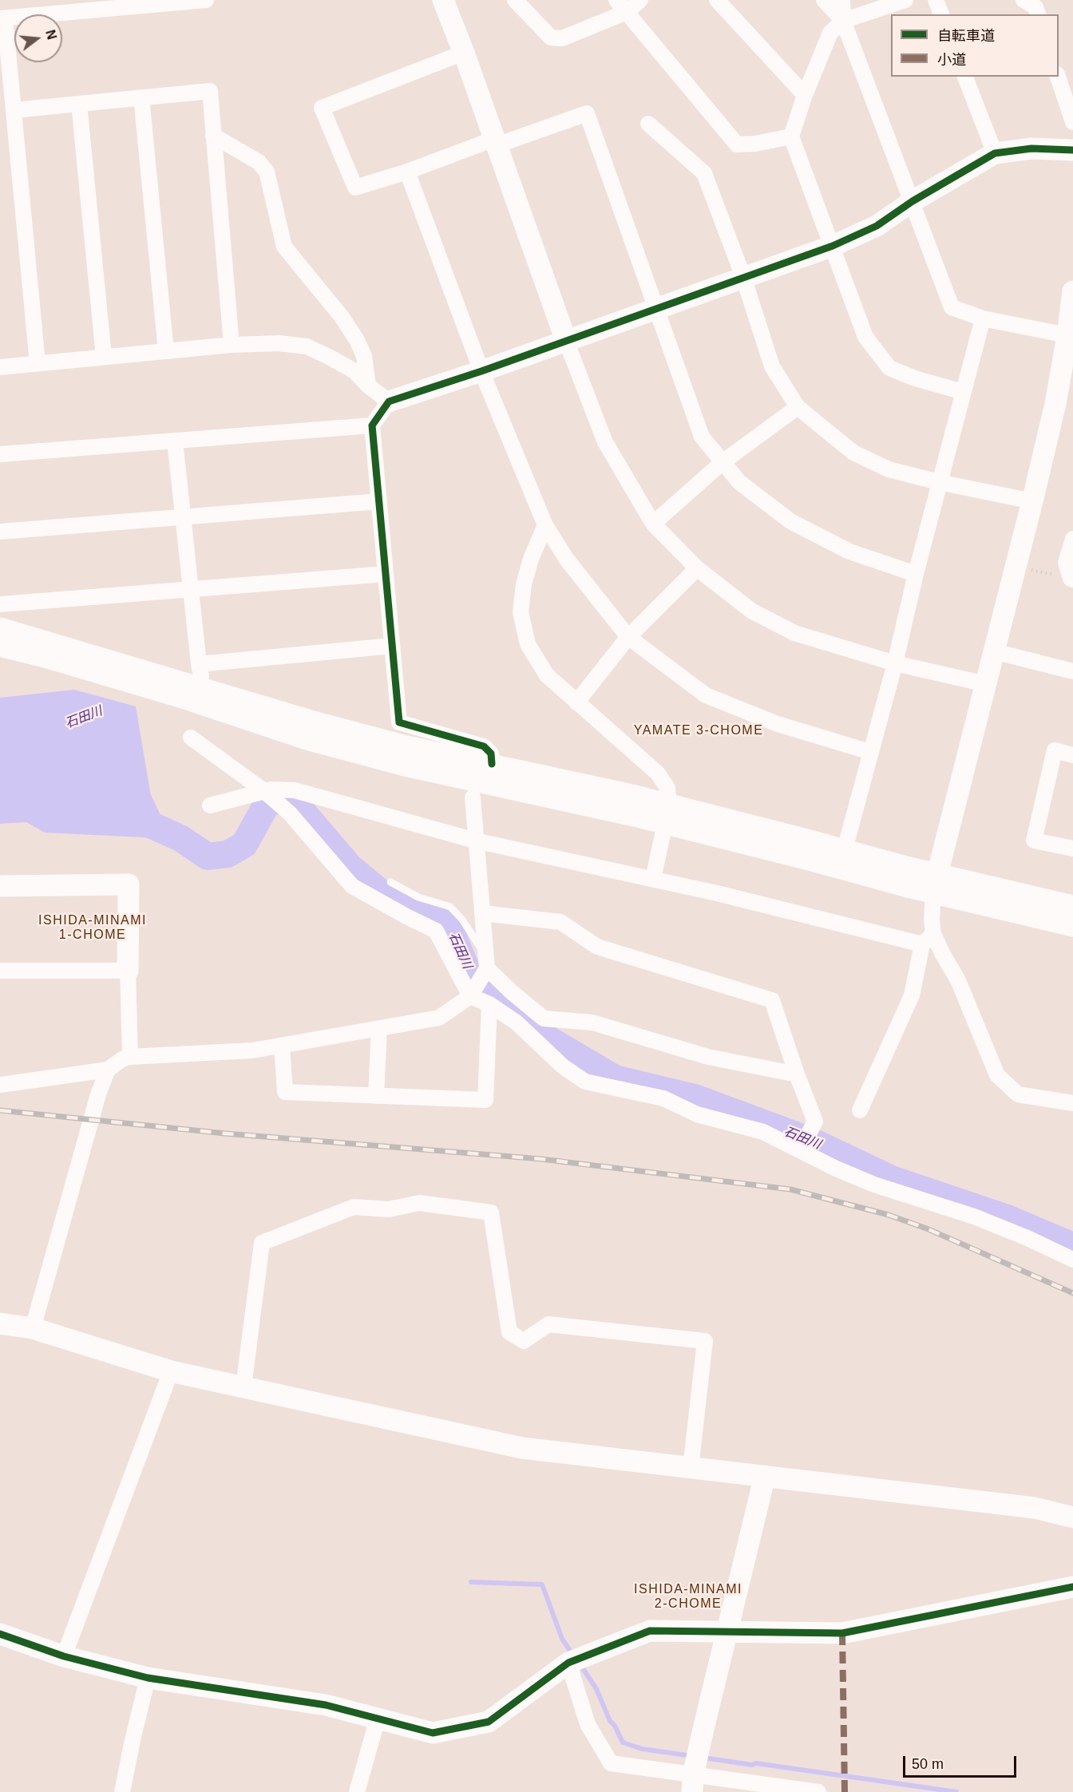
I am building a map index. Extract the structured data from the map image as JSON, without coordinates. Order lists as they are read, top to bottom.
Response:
{
  "districts": ["YAMATE 3-CHOME", "ISHIDA-MINAMI 1-CHOME", "ISHIDA-MINAMI 2-CHOME"],
  "water": ["石田川"],
  "legend": ["自転車道", "小道"],
  "scale_bar": "50 m",
  "north": "right"
}
